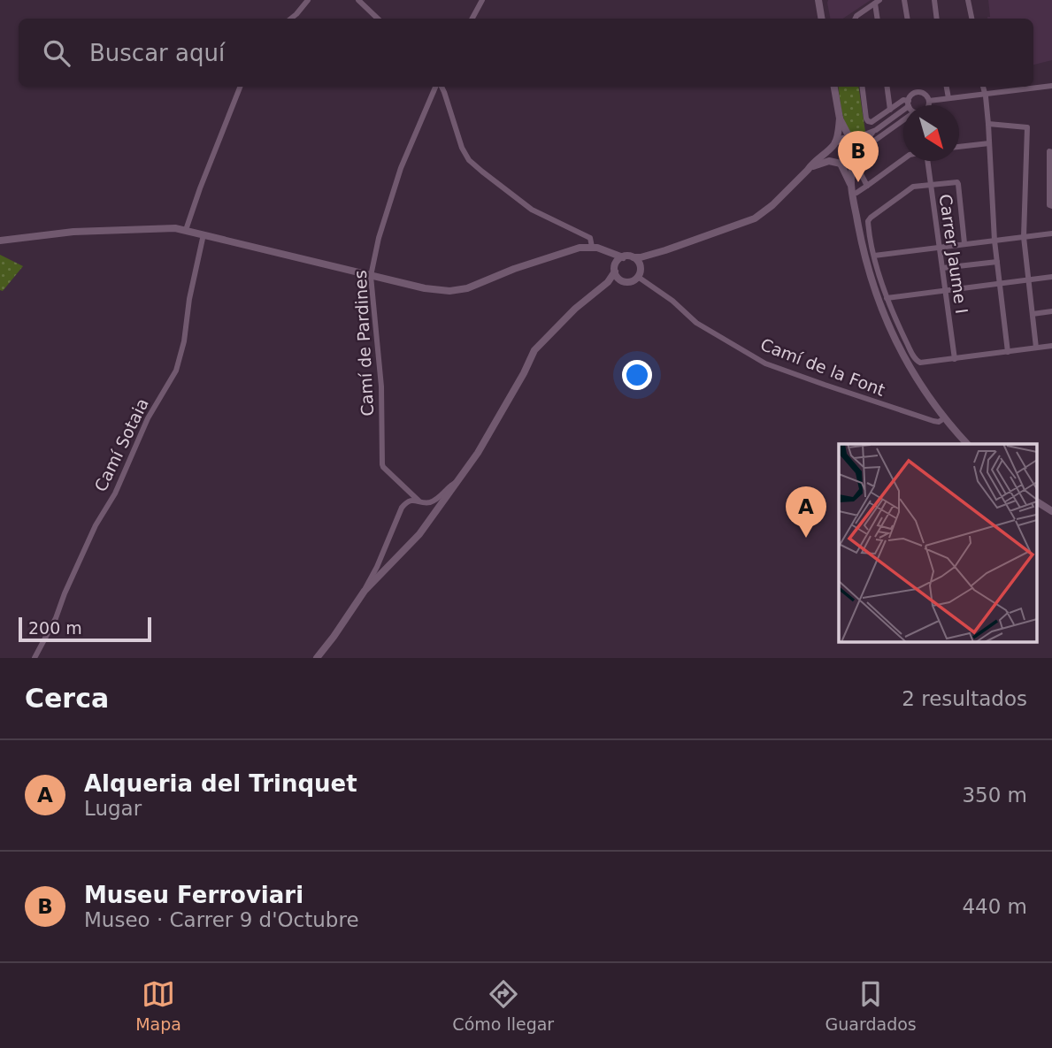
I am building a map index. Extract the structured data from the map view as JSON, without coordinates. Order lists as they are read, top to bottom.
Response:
{
  "streets": {
    "street": [
      "Carrer Jaume I",
      "Camí de Pardines",
      "Camí de la Font",
      "Camí Sotaia"
    ]
  },
  "scale_bar": "200 m",
  "north": "bottom right",
  "page": {
    "search": "Buscar aquí",
    "pins": ["B", "A"],
    "scale": "200 m",
    "heading": ["Cerca", "2 resultados"],
    "list": [
      {
        "mark": "A",
        "name": "Alqueria del Trinquet",
        "note": "Lugar",
        "value": "350 m"
      },
      {
        "mark": "B",
        "name": "Museu Ferroviari",
        "note": "Museo · Carrer 9 d'Octubre",
        "value": "440 m"
      }
    ],
    "nav": ["Mapa", "Cómo llegar", "Guardados"]
  }
}
